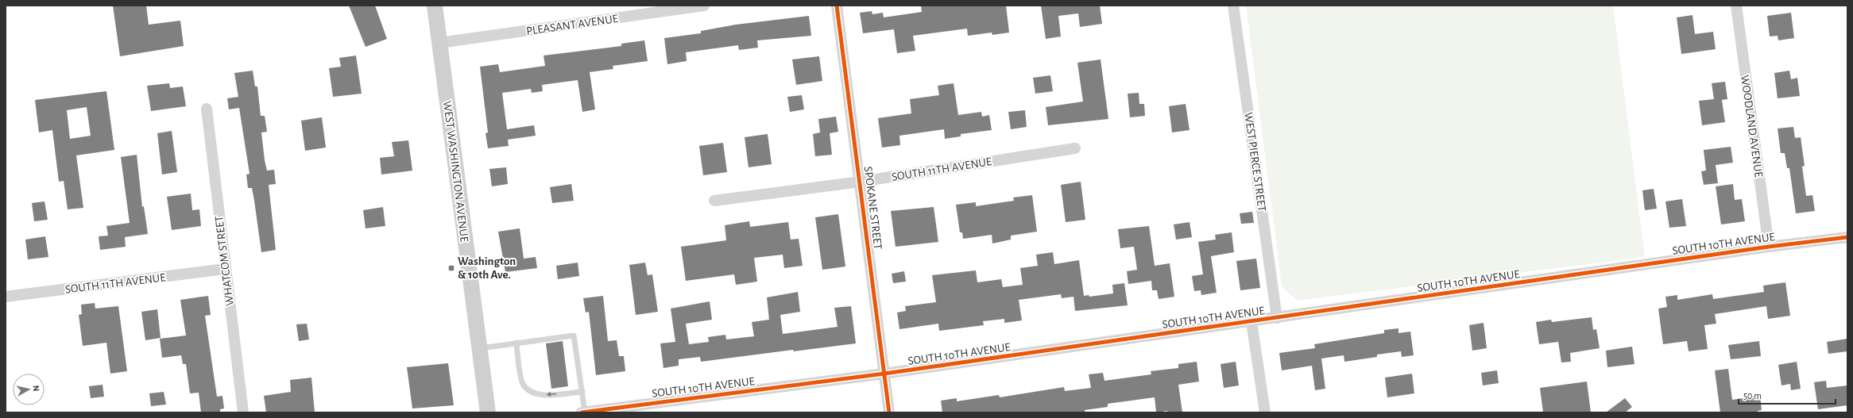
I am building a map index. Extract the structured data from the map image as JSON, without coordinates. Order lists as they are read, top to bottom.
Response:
{
  "streets": {
    "main road": ["WEST WASHINGTON AVENUE"],
    "street": [
      "PLEASANT AVENUE",
      "WOODLAND AVENUE",
      "WEST PIERCE STREET",
      "SOUTH 11TH AVENUE",
      "SPOKANE STREET",
      "SOUTH 10TH AVENUE",
      "WHATCOM STREET"
    ]
  },
  "crossings": [
    ["PLEASANT AVENUE", "WEST WASHINGTON AVENUE"],
    ["WOODLAND AVENUE", "SOUTH 10TH AVENUE"],
    ["WEST PIERCE STREET", "SOUTH 10TH AVENUE"],
    ["SOUTH 11TH AVENUE", "SPOKANE STREET"],
    ["SOUTH 11TH AVENUE", "WHATCOM STREET"],
    ["SPOKANE STREET", "SOUTH 10TH AVENUE"]
  ],
  "places": {
    "transit": ["Washington & 10th Ave."]
  },
  "scale_bar": "50 m",
  "north": "right"
}
